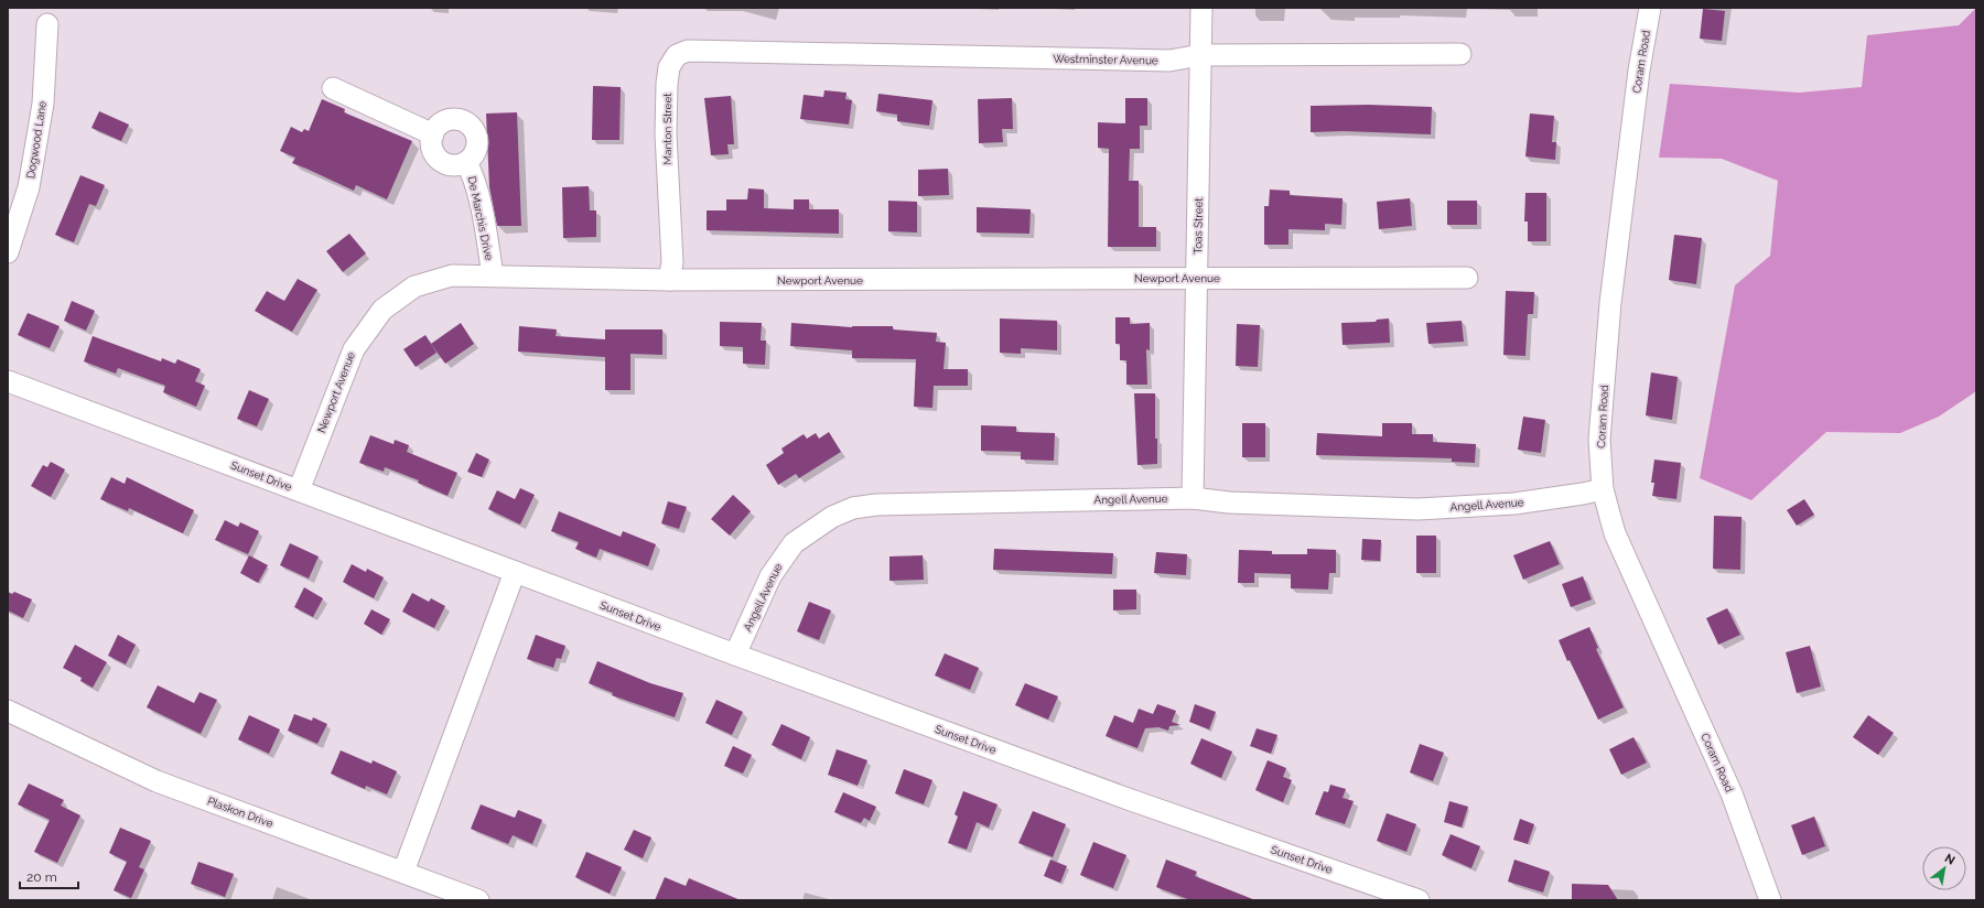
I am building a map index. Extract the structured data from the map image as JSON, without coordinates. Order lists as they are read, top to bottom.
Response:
{
  "streets": {
    "street": [
      "Westminster Avenue",
      "Coram Road",
      "Manton Street",
      "Dogwood Lane",
      "De Marchis Drive",
      "Toas Street",
      "Newport Avenue",
      "Sunset Drive",
      "Angell Avenue",
      "Plaskon Drive"
    ]
  },
  "crossings": [
    ["Westminster Avenue", "Manton Street"],
    ["Westminster Avenue", "Toas Street"],
    ["Coram Road", "Angell Avenue"],
    ["Manton Street", "Newport Avenue"],
    ["De Marchis Drive", "Newport Avenue"],
    ["Toas Street", "Newport Avenue"],
    ["Toas Street", "Angell Avenue"],
    ["Newport Avenue", "Sunset Drive"],
    ["Sunset Drive", "Angell Avenue"]
  ],
  "scale_bar": "20 m",
  "north": "top right"
}
